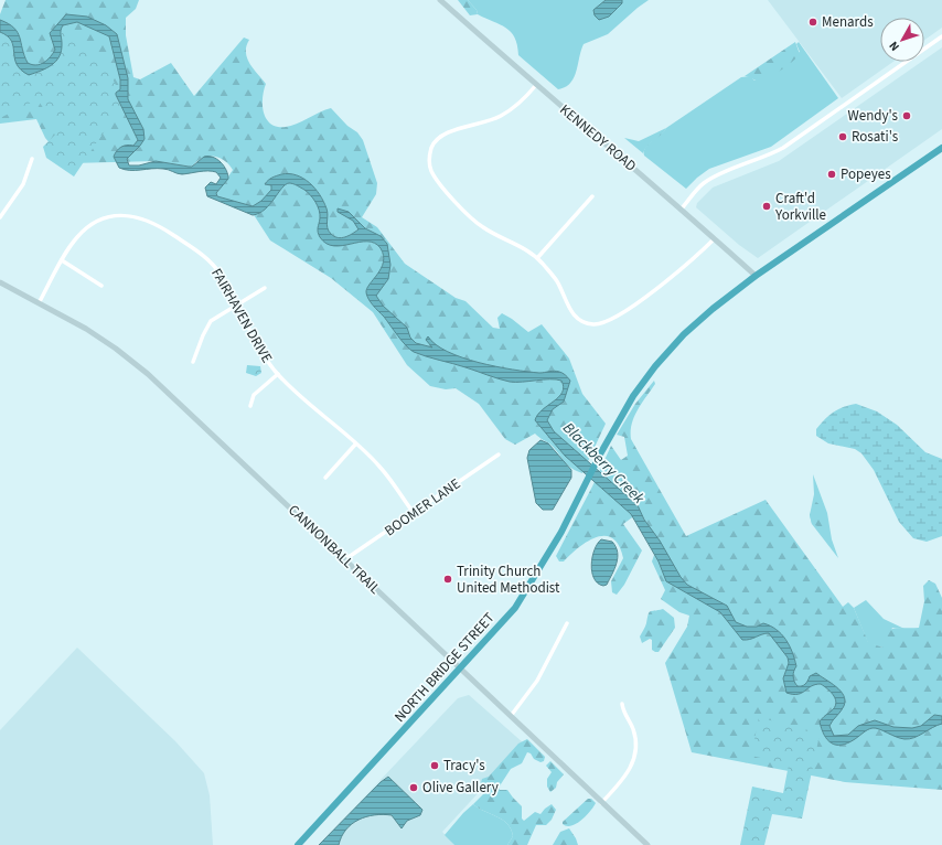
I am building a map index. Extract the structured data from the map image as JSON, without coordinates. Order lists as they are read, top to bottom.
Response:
{
  "streets": {
    "highway": ["NORTH BRIDGE STREET"],
    "main road": ["KENNEDY ROAD", "CANNONBALL TRAIL"],
    "street": ["FAIRHAVEN DRIVE", "BOOMER LANE"]
  },
  "crossings": [
    ["KENNEDY ROAD", "NORTH BRIDGE STREET"],
    ["FAIRHAVEN DRIVE", "BOOMER LANE"],
    ["FAIRHAVEN DRIVE", "CANNONBALL TRAIL"],
    ["BOOMER LANE", "CANNONBALL TRAIL"],
    ["CANNONBALL TRAIL", "NORTH BRIDGE STREET"]
  ],
  "water": ["Blackberry Creek"],
  "places": [
    "Menards",
    "Wendy's",
    "Rosati's",
    "Popeyes",
    "Craft'd Yorkville",
    "Trinity Church United Methodist",
    "Tracy's",
    "Olive Gallery"
  ],
  "north": "bottom left"
}
